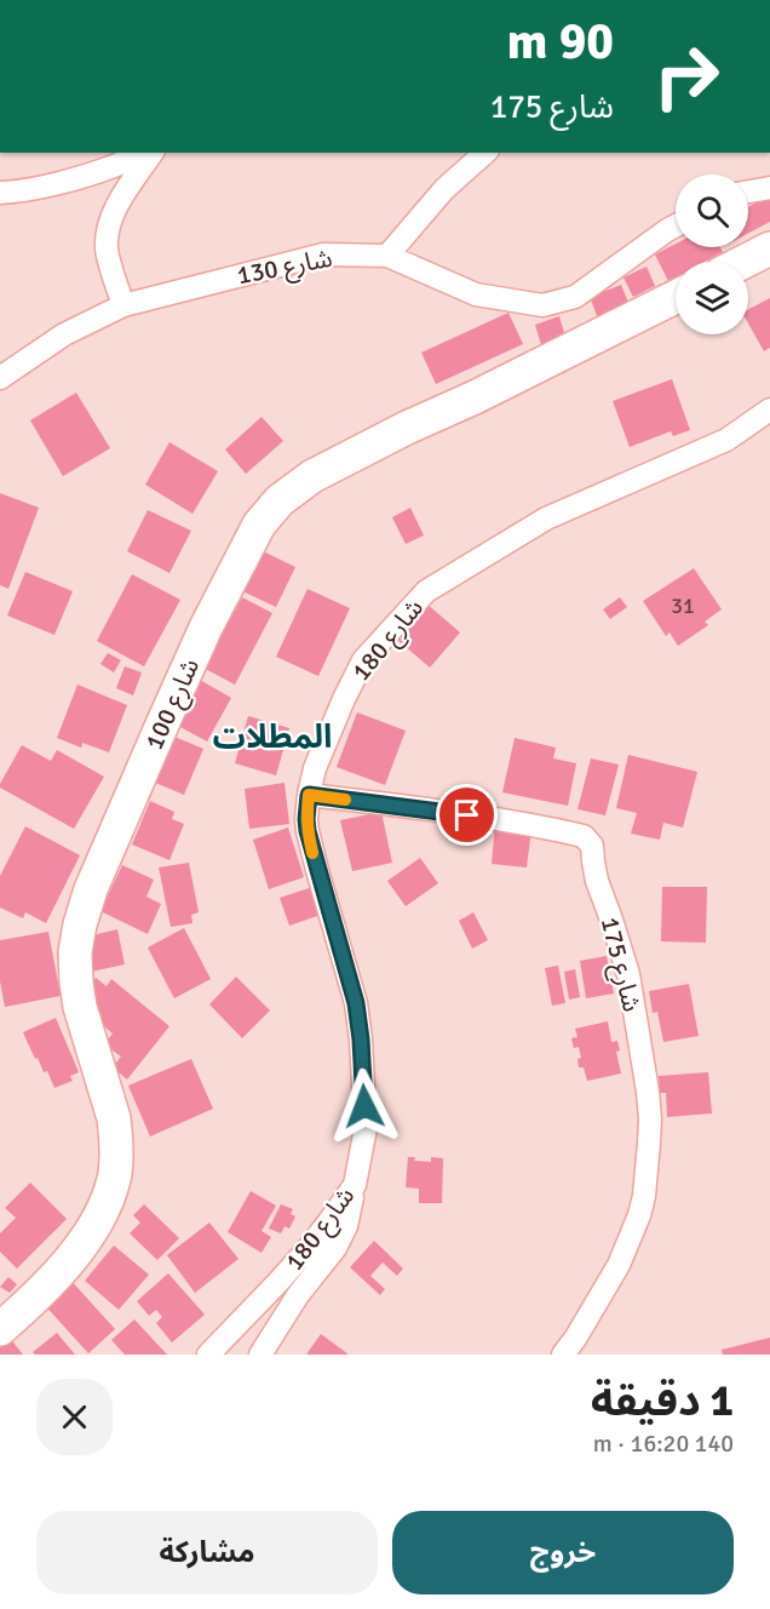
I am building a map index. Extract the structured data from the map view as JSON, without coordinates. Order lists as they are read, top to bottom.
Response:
{
  "streets": {
    "main road": ["شارع 100"],
    "street": ["شارع 130", "شارع 180", "شارع 175"]
  },
  "crossings": [
    ["شارع 180", "شارع 175"]
  ],
  "districts": ["المطلات"],
  "house_numbers": ["31"],
  "page": {
    "turn": ["90 m", "شارع 175"],
    "heading": ["1 دقيقة", "140 m · 16:20"],
    "buttons": ["خروج", "مشاركة"]
  }
}
